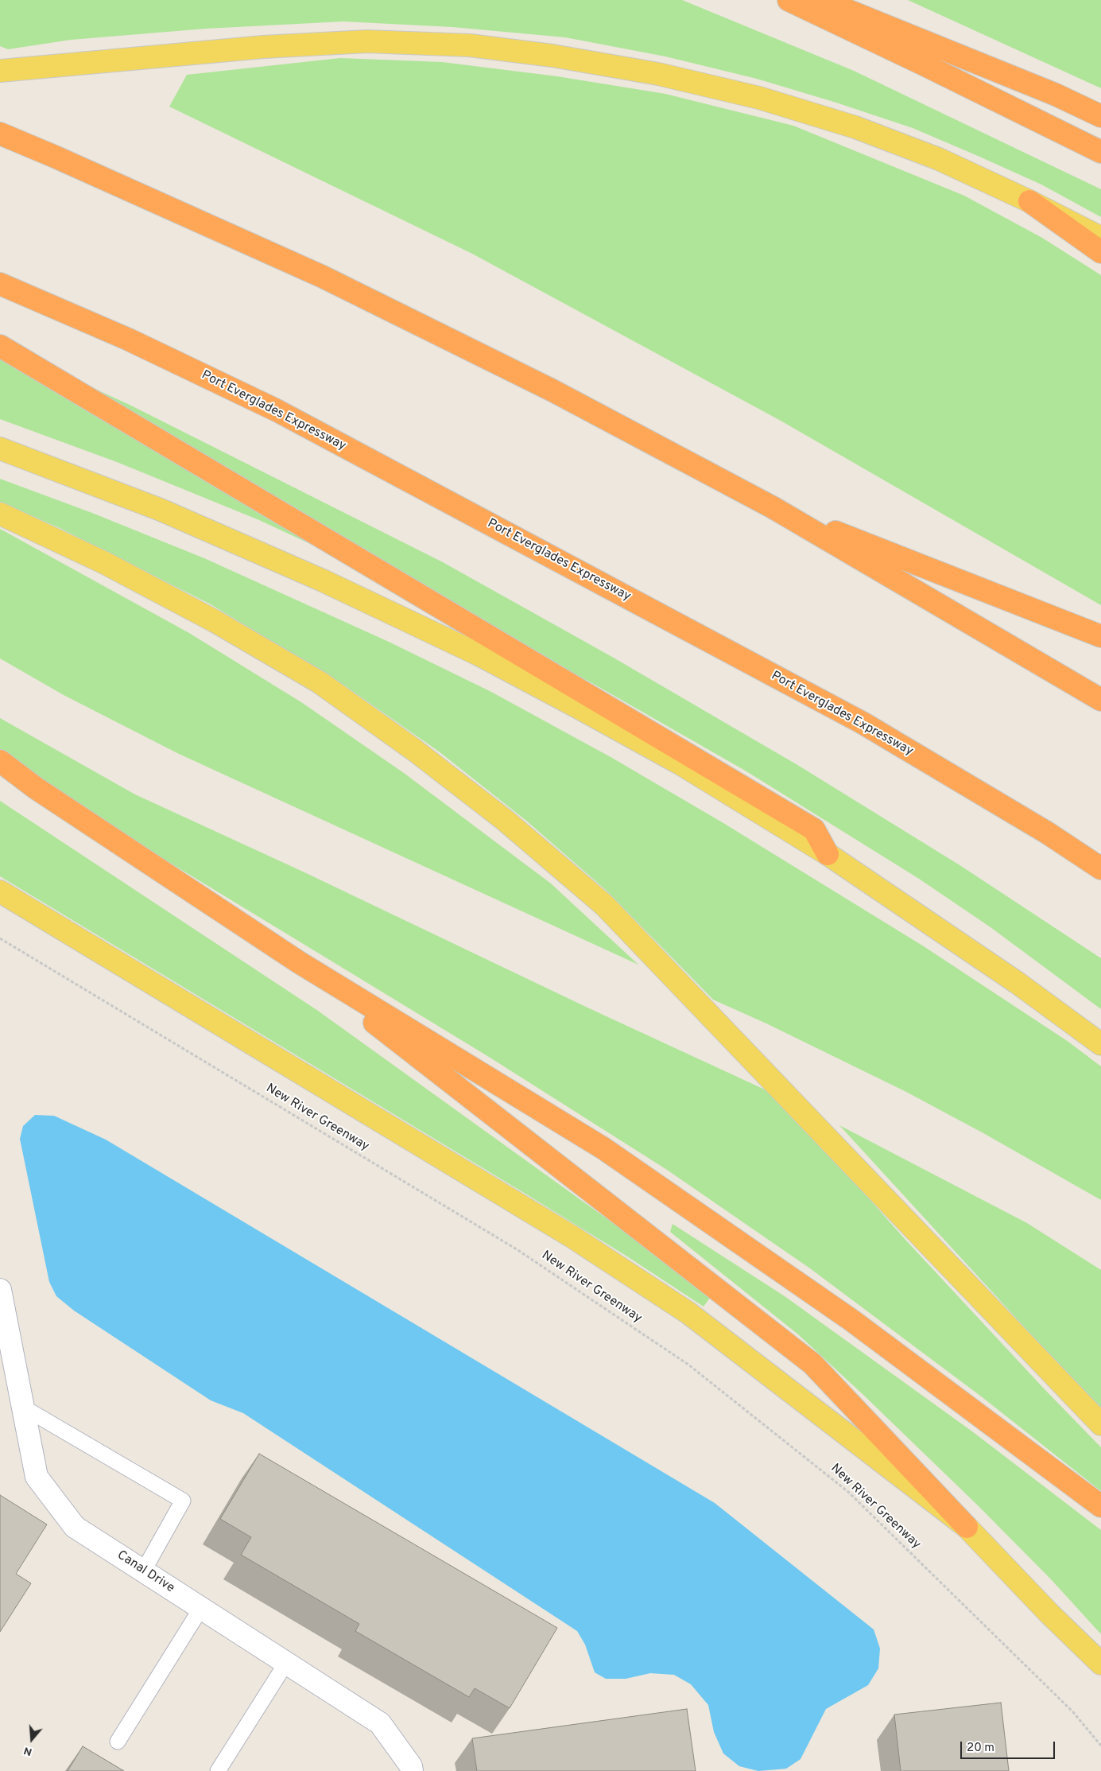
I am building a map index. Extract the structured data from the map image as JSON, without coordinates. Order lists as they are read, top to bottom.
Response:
{
  "streets": {
    "highway": ["Port Everglades Expressway"],
    "street": ["Canal Drive"],
    "path": ["New River Greenway"]
  },
  "scale_bar": "20 m",
  "north": "bottom"
}
